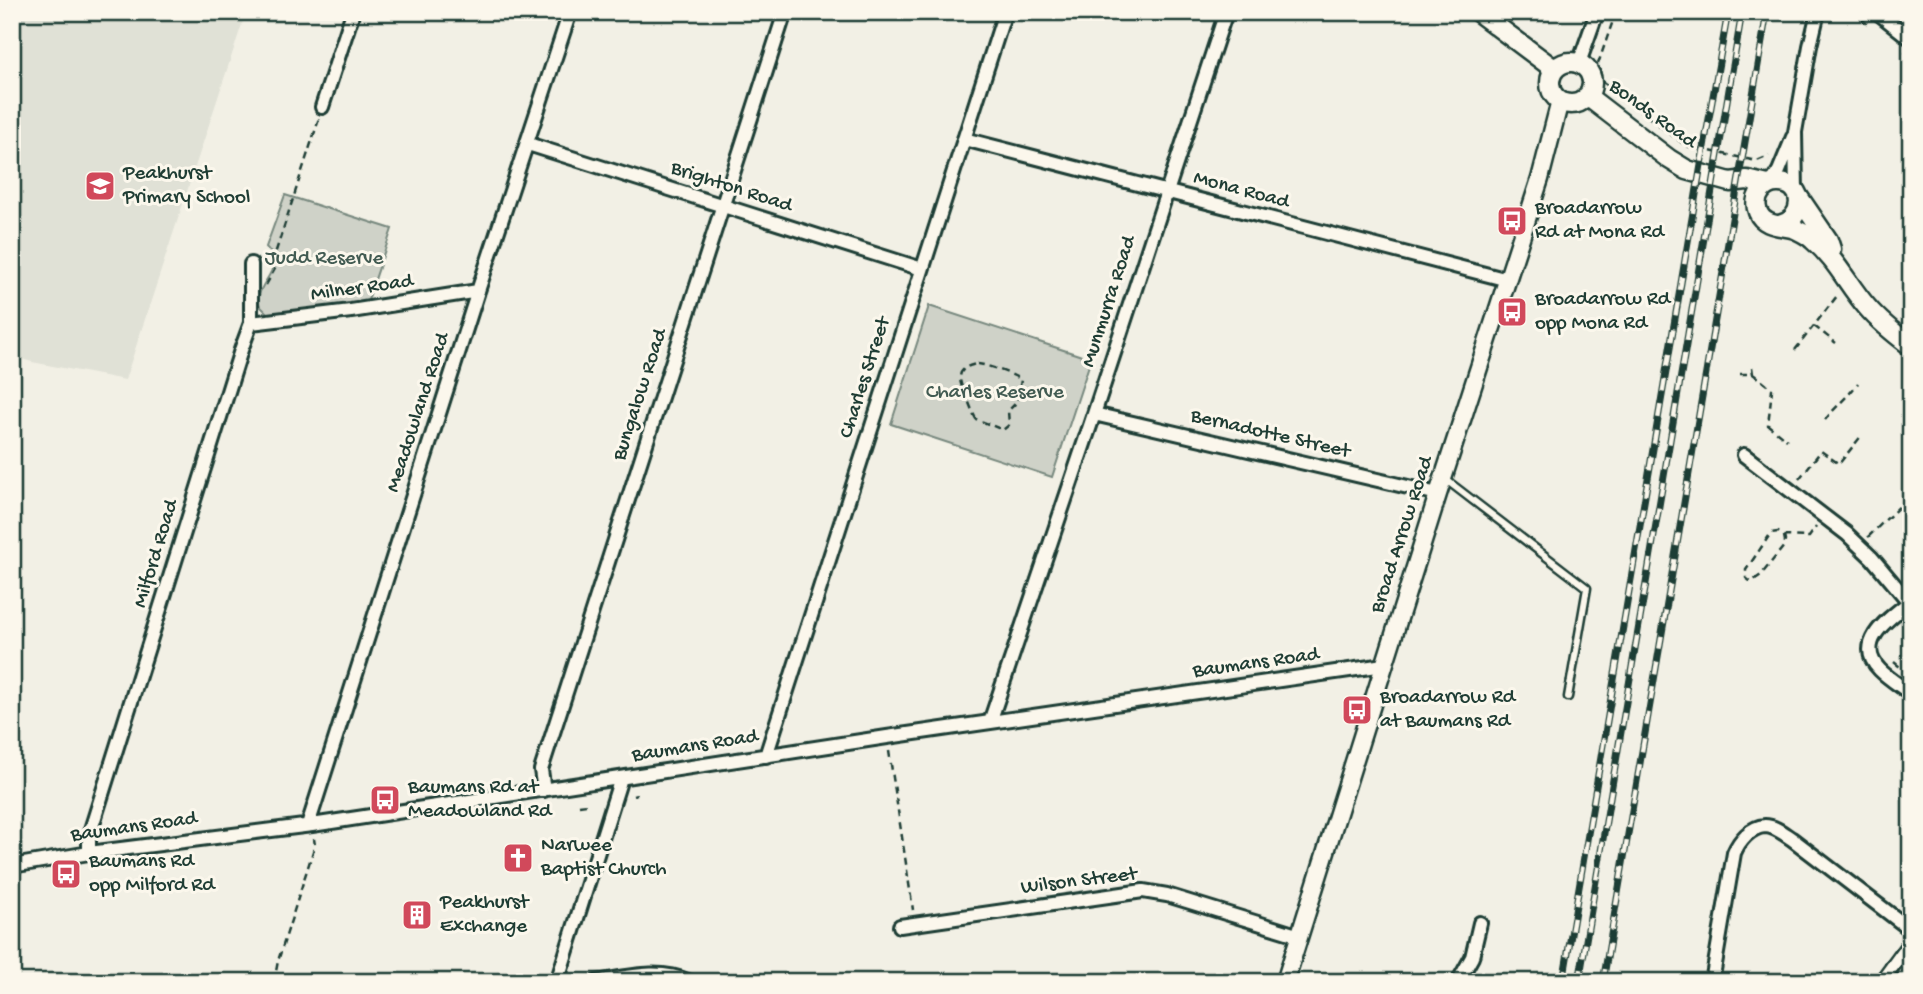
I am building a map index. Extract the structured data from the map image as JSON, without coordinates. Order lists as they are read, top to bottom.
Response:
{
  "streets": {
    "main road": ["Bonds Road"],
    "street": [
      "Brighton Road",
      "Mona Road",
      "Milner Road",
      "Munmurra Road",
      "Charles Street",
      "Bungalow Road",
      "Meadowland Road",
      "Bernadotte Street",
      "Broad Arrow Road",
      "Milford Road",
      "Baumans Road",
      "Wilson Street"
    ]
  },
  "crossings": [
    ["Bonds Road", "Broad Arrow Road"],
    ["Brighton Road", "Charles Street"],
    ["Brighton Road", "Bungalow Road"],
    ["Brighton Road", "Meadowland Road"],
    ["Mona Road", "Munmurra Road"],
    ["Mona Road", "Charles Street"],
    ["Mona Road", "Broad Arrow Road"],
    ["Milner Road", "Meadowland Road"],
    ["Milner Road", "Milford Road"],
    ["Munmurra Road", "Bernadotte Street"],
    ["Munmurra Road", "Baumans Road"],
    ["Charles Street", "Baumans Road"],
    ["Bungalow Road", "Baumans Road"],
    ["Meadowland Road", "Baumans Road"],
    ["Bernadotte Street", "Broad Arrow Road"],
    ["Broad Arrow Road", "Baumans Road"],
    ["Broad Arrow Road", "Wilson Street"],
    ["Milford Road", "Baumans Road"]
  ],
  "parks": ["Judd Reserve", "Charles Reserve"],
  "places": {
    "school or university": ["Peakhurst Primary School"],
    "bus stop": [
      "Broadarrow Rd at Mona Rd",
      "Broadarrow Rd opp Mona Rd",
      "Broadarrow Rd at Baumans Rd",
      "Baumans Rd at Meadowland Rd",
      "Baumans Rd opp Milford Rd"
    ],
    "church": ["Narwee Baptist Church"],
    "building": ["Peakhurst Exchange"]
  }
}
